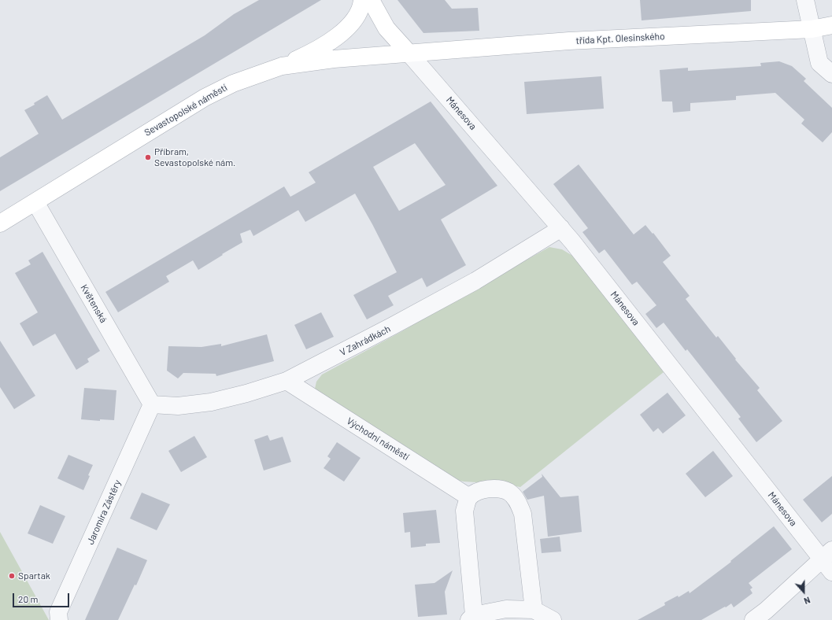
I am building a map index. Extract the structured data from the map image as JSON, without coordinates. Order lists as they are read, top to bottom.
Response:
{
  "streets": {
    "street": [
      "třída Kpt. Olesinského",
      "Sevastopolské náměstí",
      "Mánesova",
      "Květenská",
      "V Zahrádkách",
      "Východní náměstí",
      "Jaromíra Zástěry"
    ]
  },
  "crossings": [
    ["třída Kpt. Olesinského", "Sevastopolské náměstí"],
    ["třída Kpt. Olesinského", "Mánesova"],
    ["Sevastopolské náměstí", "Mánesova"],
    ["Sevastopolské náměstí", "Květenská"],
    ["Mánesova", "V Zahrádkách"],
    ["Květenská", "V Zahrádkách"],
    ["Květenská", "Jaromíra Zástěry"],
    ["V Zahrádkách", "Východní náměstí"],
    ["V Zahrádkách", "Jaromíra Zástěry"]
  ],
  "places": ["Příbram, Sevastopolské nám.", "Spartak"],
  "scale_bar": "20 m",
  "north": "bottom"
}
